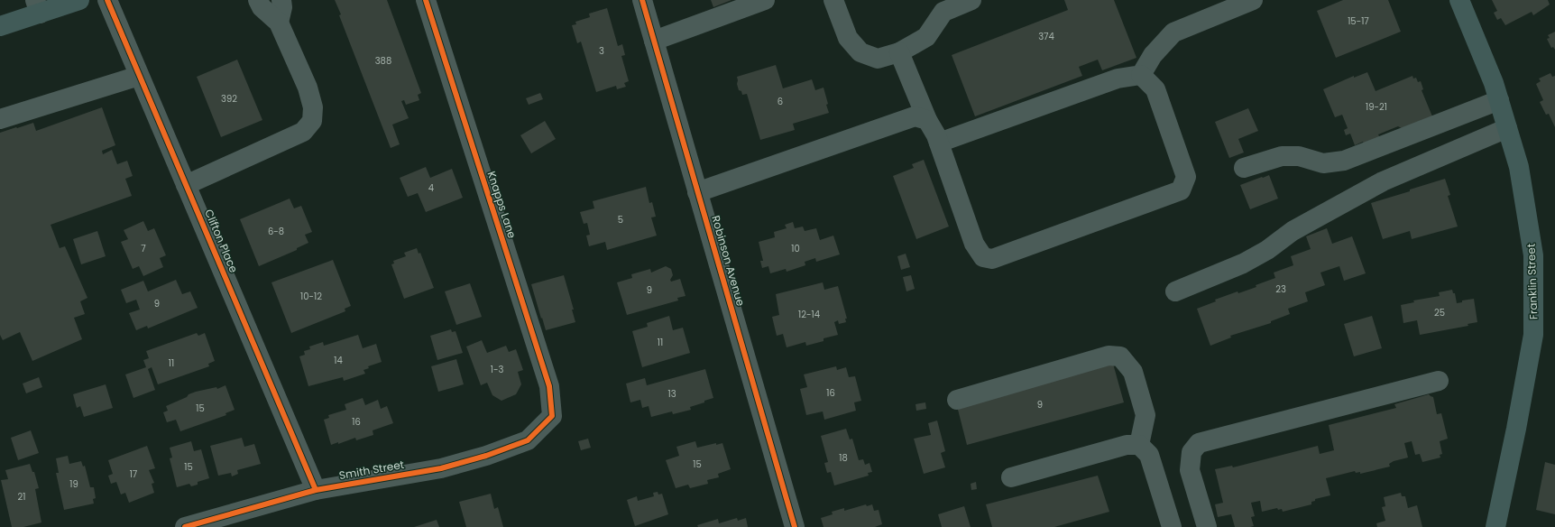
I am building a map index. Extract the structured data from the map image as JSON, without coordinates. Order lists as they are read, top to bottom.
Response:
{
  "streets": {
    "main road": ["Franklin Street"],
    "street": [
      "Knapps Lane",
      "Clifton Place",
      "Robinson Avenue",
      "Smith Street"
    ]
  },
  "crossings": [
    ["Knapps Lane", "Smith Street"],
    ["Clifton Place", "Smith Street"]
  ],
  "house_numbers": [
    "15-17",
    "374",
    "3",
    "388",
    "392",
    "6",
    "19-21",
    "4",
    "5",
    "6-8",
    "7",
    "10",
    "23",
    "9",
    "10-12",
    "9",
    "25",
    "12-14",
    "11",
    "14",
    "11",
    "1-3",
    "16",
    "13",
    "9",
    "15",
    "16",
    "18",
    "15",
    "15",
    "17",
    "19",
    "21"
  ]
}
